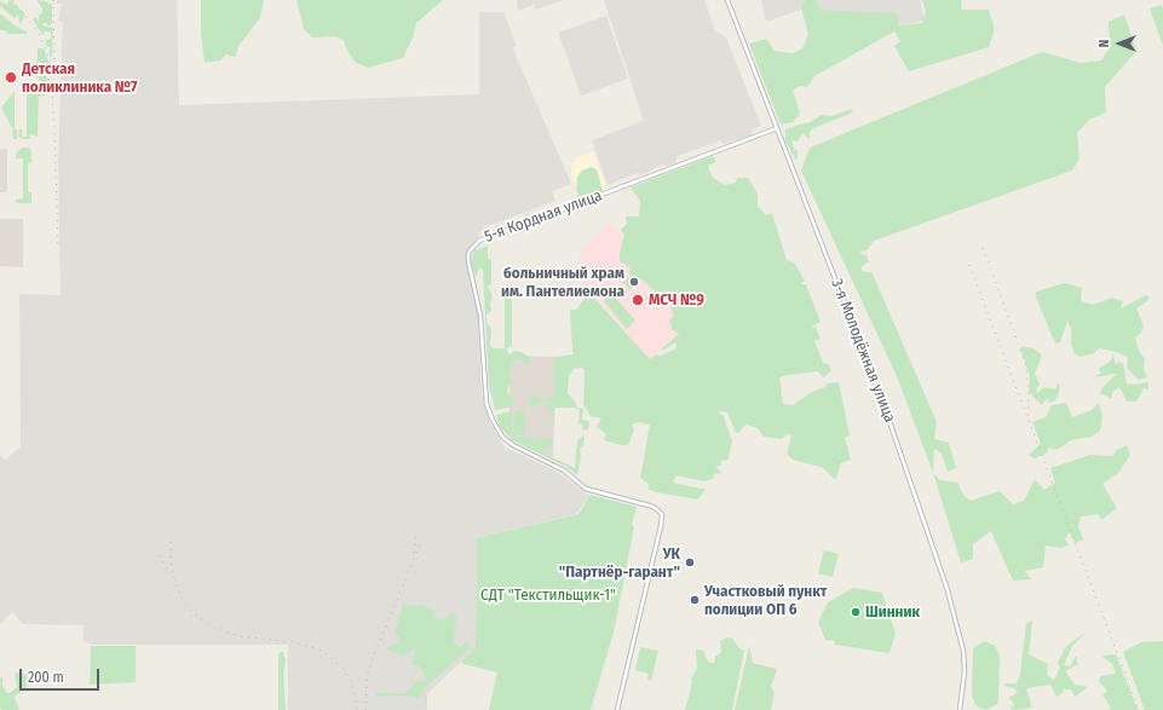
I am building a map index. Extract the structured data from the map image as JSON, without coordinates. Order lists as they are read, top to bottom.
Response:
{
  "streets": {
    "main road": ["5-я Кордная улица", "3-я Молодёжная улица"]
  },
  "crossings": [
    ["5-я Кордная улица", "3-я Молодёжная улица"]
  ],
  "parks": ["СДТ \"Текстильщик-1\""],
  "places": [
    "Детская поликлиника №7",
    "больничный храм им. Пантелиемона",
    "МСЧ №9",
    "УК \"Партнёр-гарант\"",
    "Участковый пункт полиции ОП 6",
    "Шинник"
  ],
  "scale_bar": "200 m",
  "north": "left"
}
